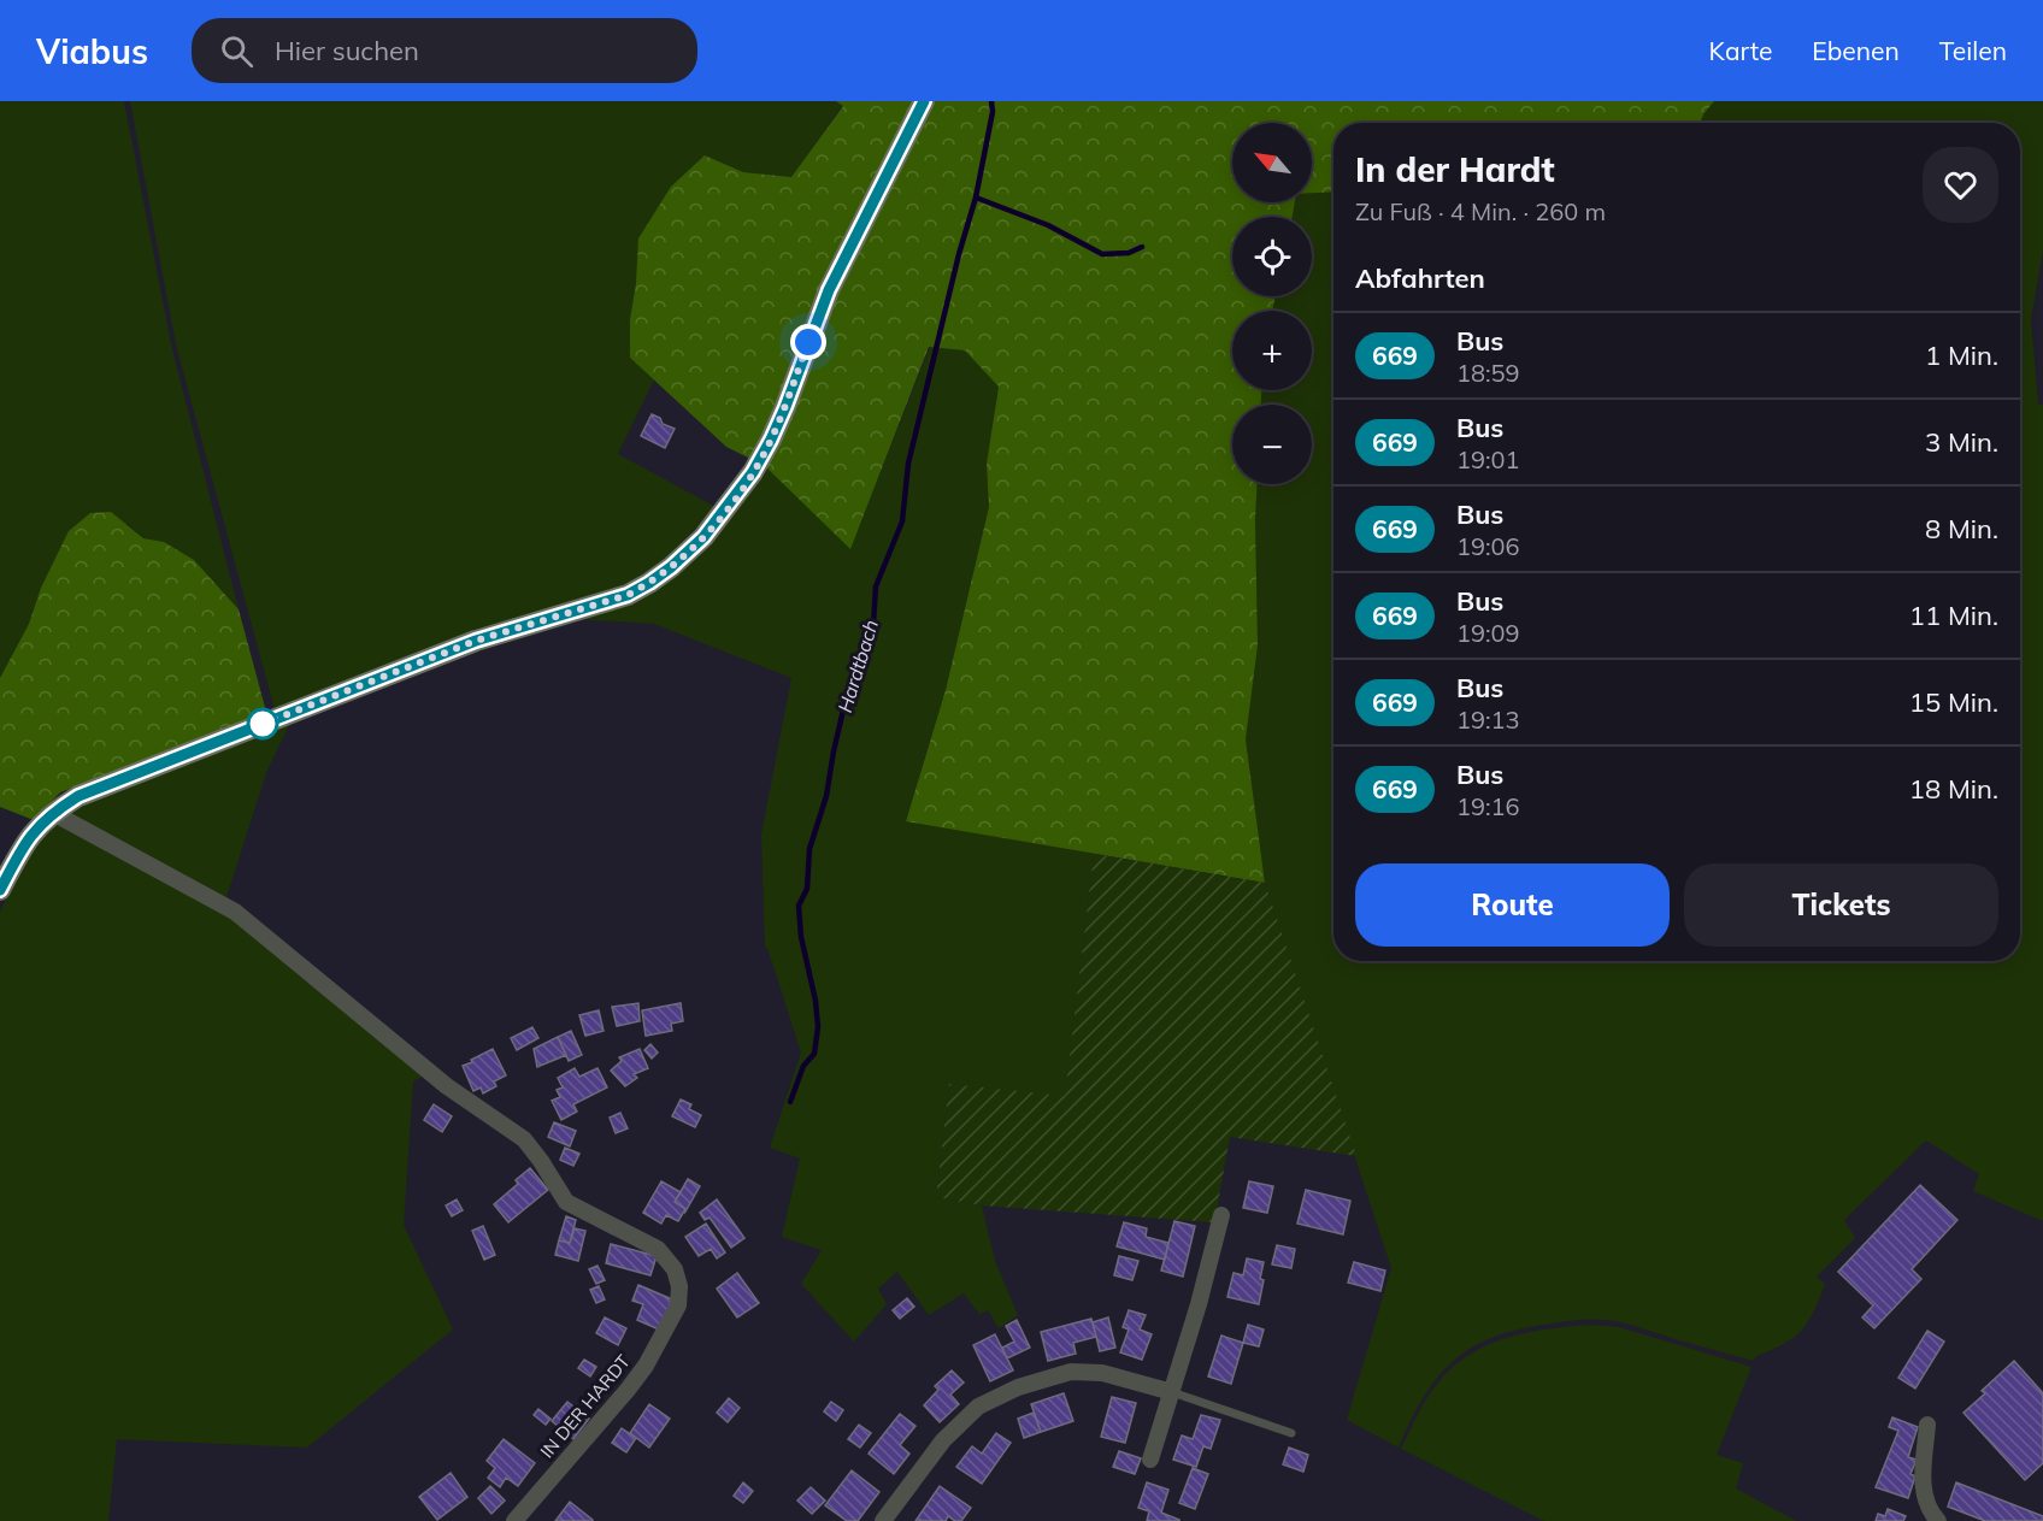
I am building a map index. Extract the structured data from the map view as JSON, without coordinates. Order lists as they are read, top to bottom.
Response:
{
  "streets": {
    "street": ["IN DER HARDT"]
  },
  "water": ["Hardtbach"],
  "lines": ["bus line 669"],
  "north": "top left",
  "page": {
    "header": "Viabus",
    "search": "Hier suchen",
    "nav": ["Karte", "Ebenen", "Teilen"],
    "map_buttons": ["+", "−"],
    "heading": [
      ["In der Hardt", "Zu Fuß · 4 Min. · 260 m"],
      "Abfahrten"
    ],
    "list": [
      {
        "mark": "669",
        "name": "Bus",
        "note": "18:59",
        "value": "1 Min."
      },
      {
        "mark": "669",
        "name": "Bus",
        "note": "19:01",
        "value": "3 Min."
      },
      {
        "mark": "669",
        "name": "Bus",
        "note": "19:06",
        "value": "8 Min."
      },
      {
        "mark": "669",
        "name": "Bus",
        "note": "19:09",
        "value": "11 Min."
      },
      {
        "mark": "669",
        "name": "Bus",
        "note": "19:13",
        "value": "15 Min."
      },
      {
        "mark": "669",
        "name": "Bus",
        "note": "19:16",
        "value": "18 Min."
      }
    ],
    "buttons": ["Route", "Tickets"]
  }
}
